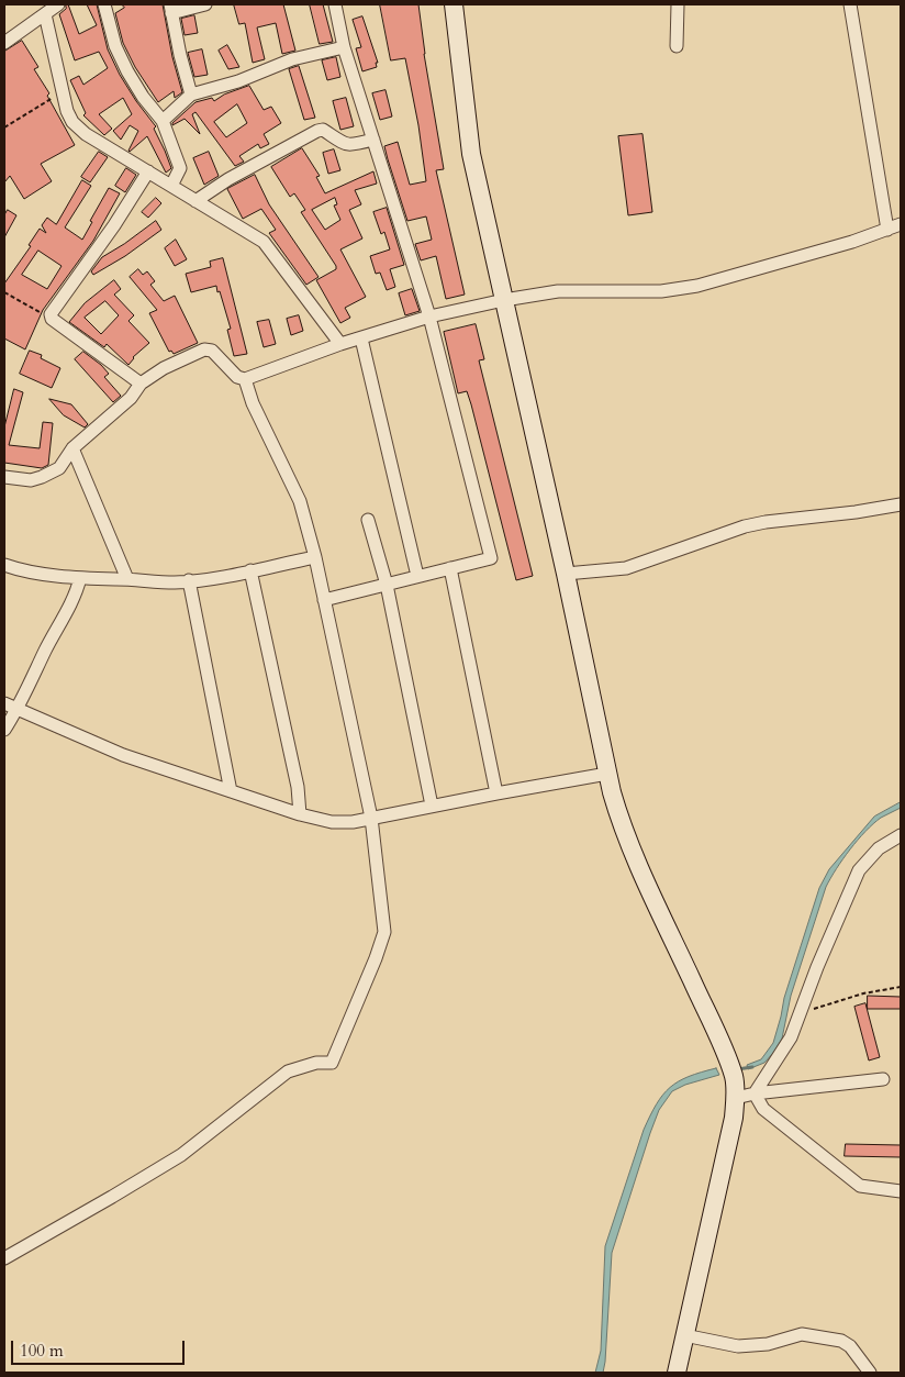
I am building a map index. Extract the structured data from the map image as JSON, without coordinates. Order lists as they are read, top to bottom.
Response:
{
  "scale_bar": "100 m"
}
